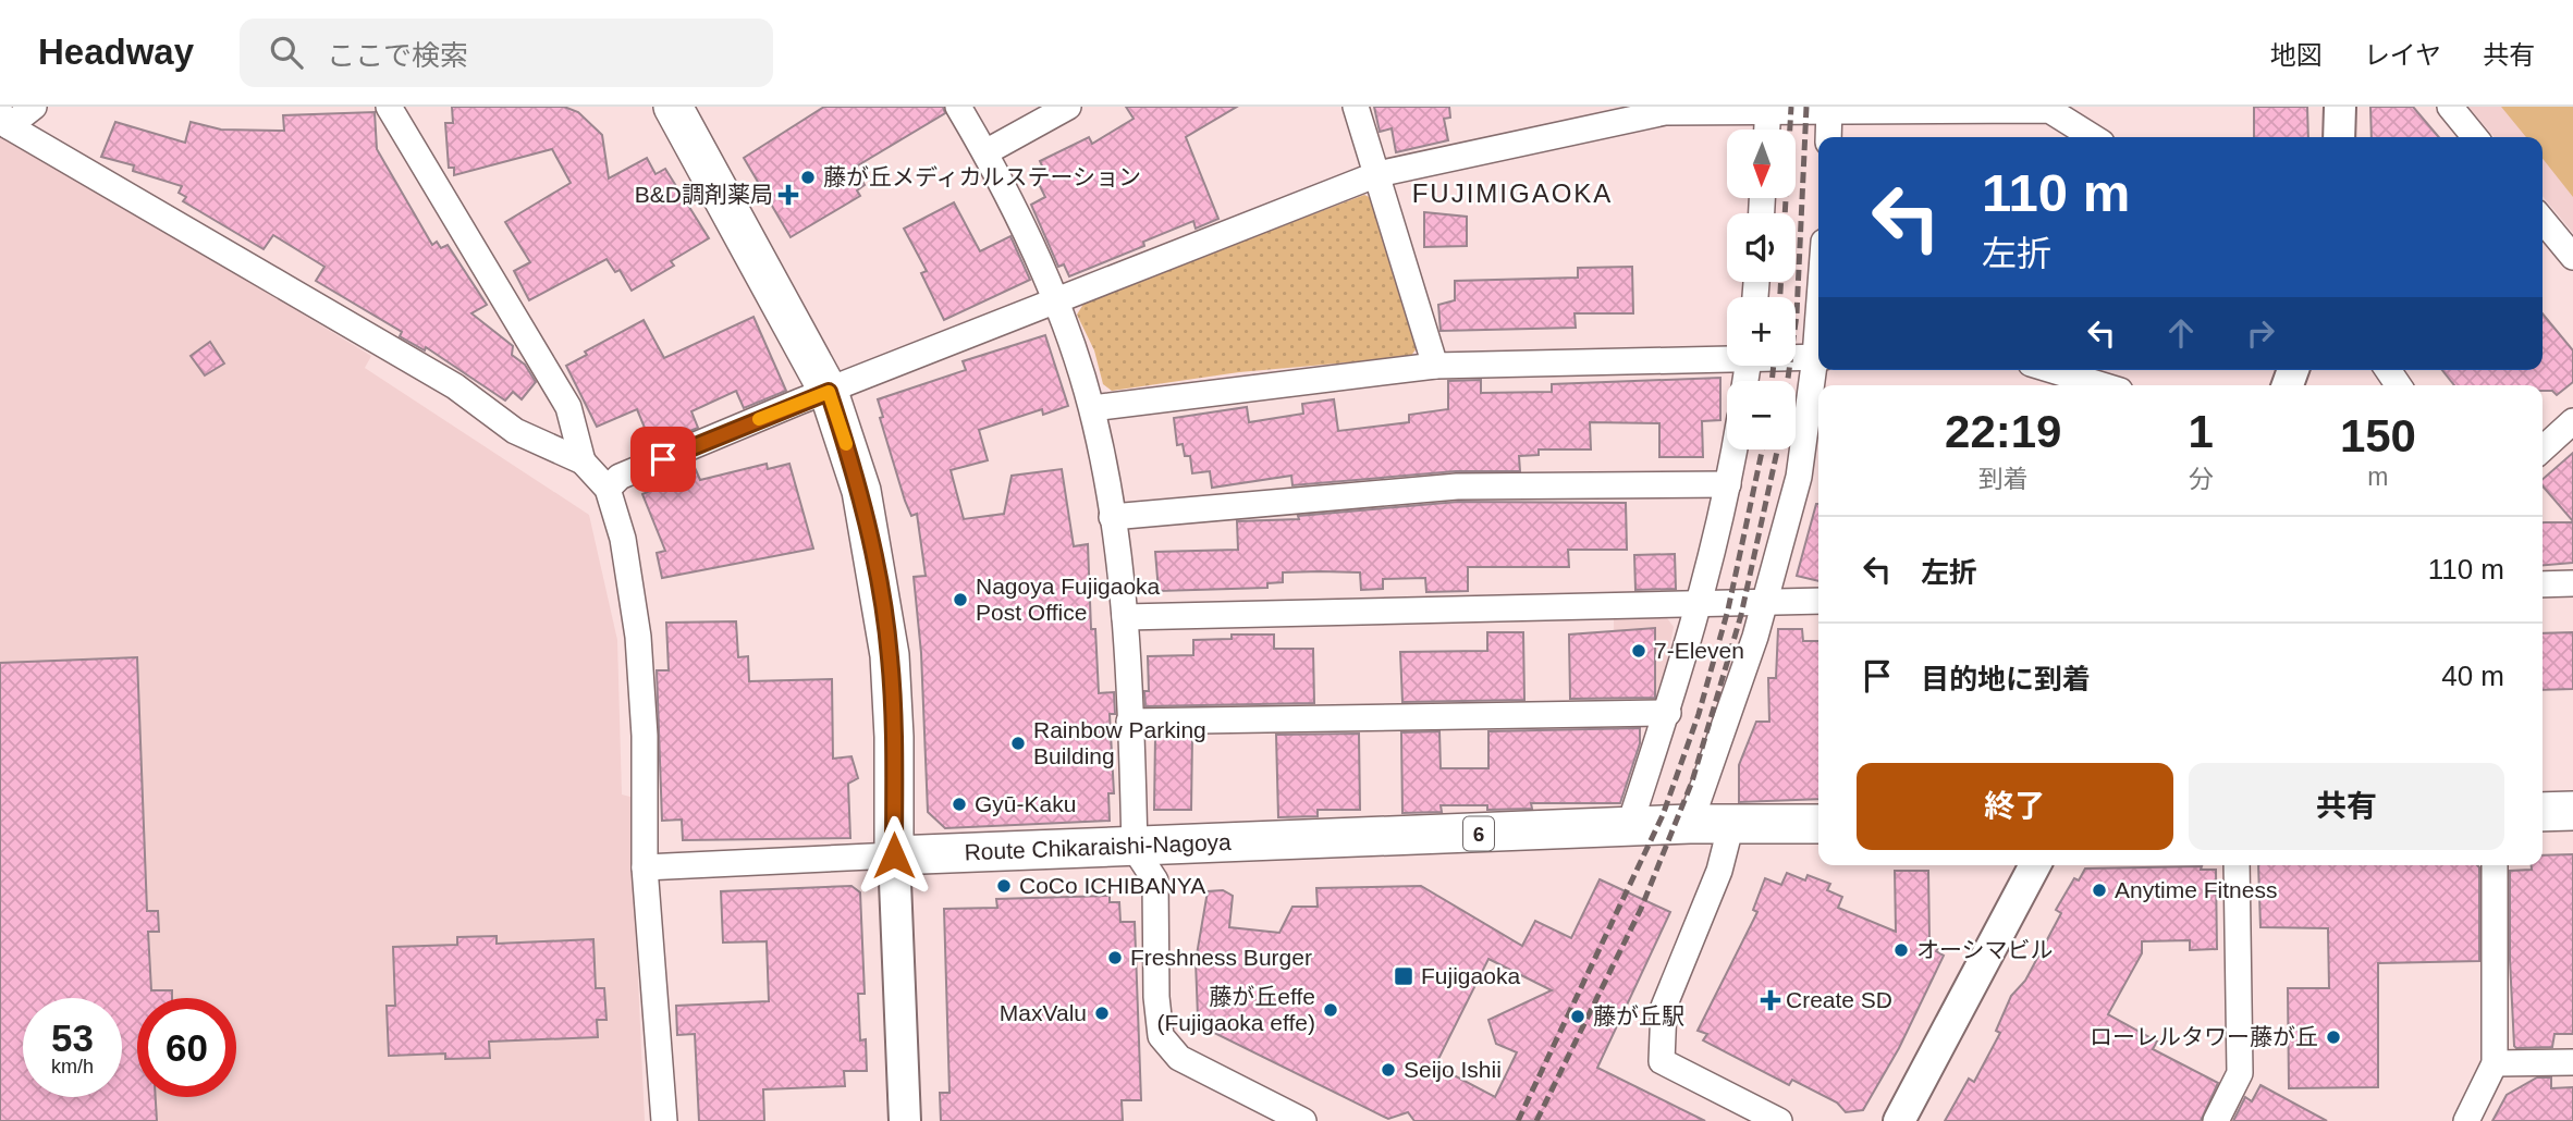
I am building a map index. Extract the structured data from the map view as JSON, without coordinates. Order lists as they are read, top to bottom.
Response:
{
  "streets": {
    "main road": ["6", "Route Chikaraishi-Nagoya"]
  },
  "districts": ["FUJIMIGAOKA"],
  "places": {
    "other": [
      "藤が丘メディカルステーション",
      "Nagoya Fujigaoka Post Office",
      "7-Eleven",
      "Rainbow Parking Building",
      "Gyū-Kaku",
      "CoCo ICHIBANYA",
      "Anytime Fitness",
      "オーシマビル",
      "Freshness Burger",
      "藤が丘effe (Fujigaoka effe)",
      "MaxValu",
      "藤が丘駅",
      "ローレルタワー藤が丘",
      "Seijo Ishii"
    ],
    "health": ["B&D調剤薬局", "Create SD"],
    "transit": ["Fujigaoka"]
  },
  "north": "bottom",
  "page": {
    "header": "Headway",
    "search": "ここで検索",
    "nav": ["地図", "レイヤ", "共有"],
    "map_buttons": ["+", "−"],
    "turn": ["110 m", "左折"],
    "eta": [
      "22:19",
      "到着",
      "1",
      "分",
      "150",
      "m"
    ],
    "list": [
      {
        "name": "左折",
        "value": "110 m"
      },
      {
        "name": "目的地に到着",
        "value": "40 m"
      }
    ],
    "buttons": ["終了", "共有"],
    "speed": "53 km/h",
    "limit": "60"
  }
}
